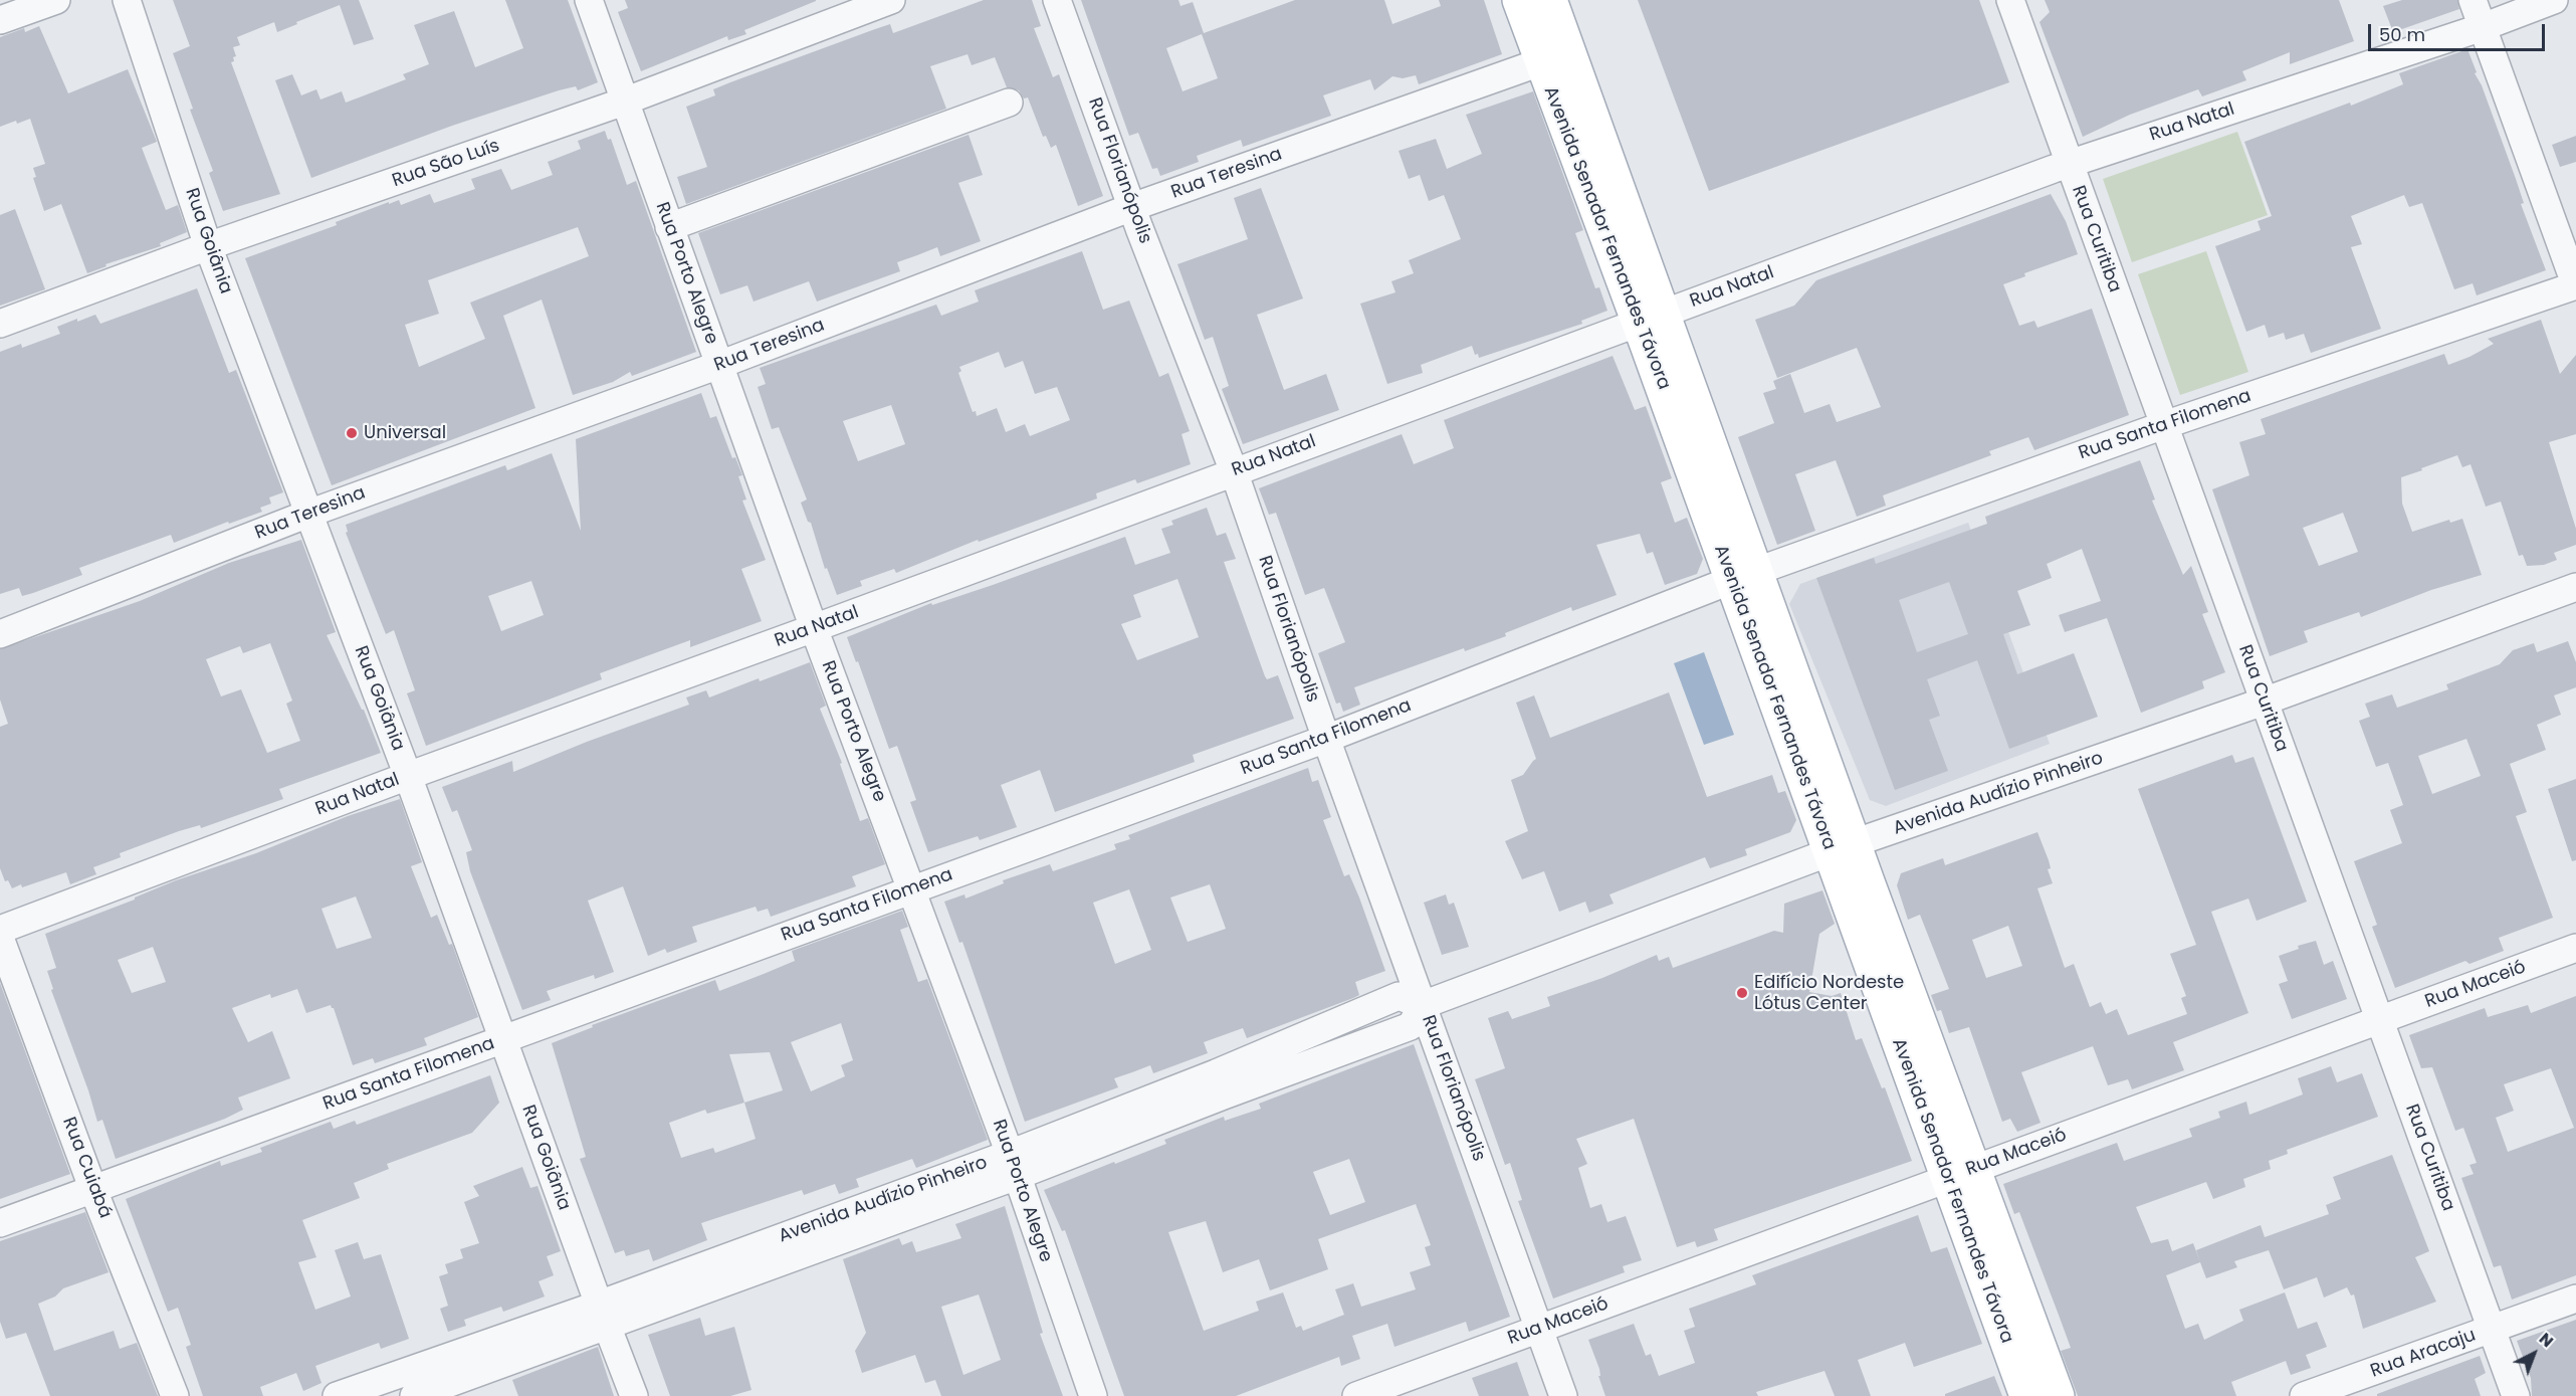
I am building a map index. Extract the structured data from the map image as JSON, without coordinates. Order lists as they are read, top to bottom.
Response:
{
  "streets": {
    "main road": ["Avenida Senador Fernandes Távora"],
    "street": [
      "Rua Natal",
      "Rua São Luís",
      "Rua Florianópolis",
      "Rua Teresina",
      "Rua Curitiba",
      "Rua Goiânia",
      "Rua Porto Alegre",
      "Rua Santa Filomena",
      "Avenida Audízio Pinheiro",
      "Rua Maceió",
      "Rua Cuiabá",
      "Rua Aracaju"
    ]
  },
  "crossings": [
    ["Rua Natal", "Rua Florianópolis"],
    ["Rua Natal", "Avenida Senador Fernandes Távora"],
    ["Rua Natal", "Rua Curitiba"],
    ["Rua Natal", "Rua Goiânia"],
    ["Rua Natal", "Rua Porto Alegre"],
    ["Rua São Luís", "Rua Goiânia"],
    ["Rua São Luís", "Rua Porto Alegre"],
    ["Rua Florianópolis", "Rua Teresina"],
    ["Rua Florianópolis", "Rua Santa Filomena"],
    ["Rua Florianópolis", "Avenida Audízio Pinheiro"],
    ["Rua Florianópolis", "Rua Maceió"],
    ["Rua Teresina", "Avenida Senador Fernandes Távora"],
    ["Rua Teresina", "Rua Goiânia"],
    ["Rua Teresina", "Rua Porto Alegre"],
    ["Avenida Senador Fernandes Távora", "Rua Santa Filomena"],
    ["Avenida Senador Fernandes Távora", "Avenida Audízio Pinheiro"],
    ["Avenida Senador Fernandes Távora", "Rua Maceió"],
    ["Rua Curitiba", "Rua Santa Filomena"],
    ["Rua Curitiba", "Avenida Audízio Pinheiro"],
    ["Rua Curitiba", "Rua Maceió"],
    ["Rua Curitiba", "Rua Aracaju"],
    ["Rua Goiânia", "Rua Santa Filomena"],
    ["Rua Goiânia", "Avenida Audízio Pinheiro"],
    ["Rua Porto Alegre", "Rua Santa Filomena"],
    ["Rua Porto Alegre", "Avenida Audízio Pinheiro"],
    ["Rua Santa Filomena", "Rua Cuiabá"]
  ],
  "places": ["Universal", "Edifício Nordeste Lótus Center"],
  "scale_bar": "50 m",
  "north": "top right"
}
